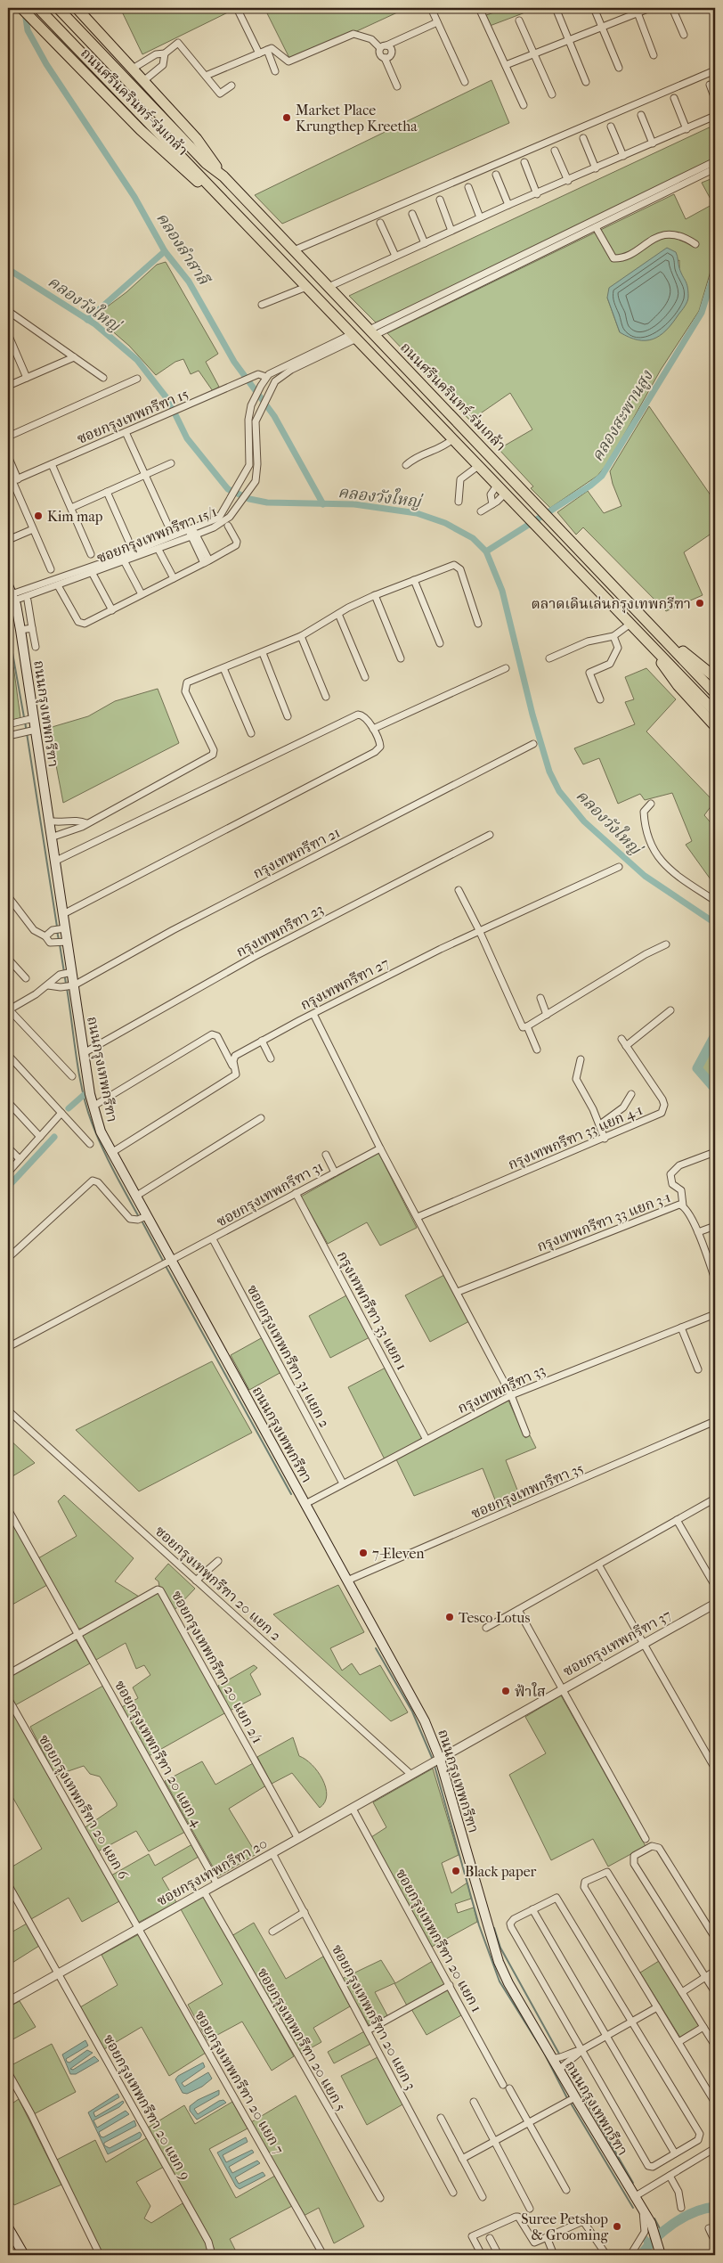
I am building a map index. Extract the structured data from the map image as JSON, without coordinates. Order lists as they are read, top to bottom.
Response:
{
  "streets": {
    "main road": ["ถนนศรีนครินทร์-ร่มเกล้า", "ถนนกรุงเทพกรีฑา"],
    "street": [
      "ซอยกรุงเทพกรีฑา 15",
      "ซอยกรุงเทพกรีฑา 15/1",
      "กรุงเทพกรีฑา 21",
      "กรุงเทพกรีฑา 23",
      "กรุงเทพกรีฑา 27",
      "กรุงเทพกรีฑา 33 แยก 4-1",
      "ซอยกรุงเทพกรีฑา 31",
      "กรุงเทพกรีฑา 33 แยก 3-1",
      "กรุงเทพกรีฑา 33 แยก 1",
      "ซอยกรุงเทพกรีฑา 31 แยก 2",
      "กรุงเทพกรีฑา 33",
      "ซอยกรุงเทพกรีฑา 35",
      "ซอยกรุงเทพกรีฑา 20 แยก 2",
      "ซอยกรุงเทพกรีฑา 37",
      "ซอยกรุงเทพกรีฑา 20 แยก 2/1",
      "ซอยกรุงเทพกรีฑา 20 แยก 4",
      "ซอยกรุงเทพกรีฑา 20 แยก 6",
      "ซอยกรุงเทพกรีฑา 20",
      "ซอยกรุงเทพกรีฑา 20 แยก 1",
      "ซอยกรุงเทพกรีฑา 20 แยก 3",
      "ซอยกรุงเทพกรีฑา 20 แยก 5",
      "ซอยกรุงเทพกรีฑา 20 แยก 7",
      "ซอยกรุงเทพกรีฑา 20 แยก 9"
    ]
  },
  "crossings": [
    ["ถนนศรีนครินทร์-ร่มเกล้า", "ซอยกรุงเทพกรีฑา 15/1"],
    ["ซอยกรุงเทพกรีฑา 15", "ซอยกรุงเทพกรีฑา 15/1"],
    ["ซอยกรุงเทพกรีฑา 15/1", "ถนนกรุงเทพกรีฑา"],
    ["ถนนกรุงเทพกรีฑา", "กรุงเทพกรีฑา 21"],
    ["ถนนกรุงเทพกรีฑา", "กรุงเทพกรีฑา 23"],
    ["ถนนกรุงเทพกรีฑา", "กรุงเทพกรีฑา 27"],
    ["ถนนกรุงเทพกรีฑา", "ซอยกรุงเทพกรีฑา 31"],
    ["ถนนกรุงเทพกรีฑา", "กรุงเทพกรีฑา 33"],
    ["ถนนกรุงเทพกรีฑา", "ซอยกรุงเทพกรีฑา 35"],
    ["ถนนกรุงเทพกรีฑา", "ซอยกรุงเทพกรีฑา 37"],
    ["ถนนกรุงเทพกรีฑา", "ซอยกรุงเทพกรีฑา 20"],
    ["ซอยกรุงเทพกรีฑา 31", "กรุงเทพกรีฑา 33 แยก 1"],
    ["ซอยกรุงเทพกรีฑา 31", "ซอยกรุงเทพกรีฑา 31 แยก 2"],
    ["กรุงเทพกรีฑา 33 แยก 1", "กรุงเทพกรีฑา 33"],
    ["ซอยกรุงเทพกรีฑา 31 แยก 2", "กรุงเทพกรีฑา 33"],
    ["ซอยกรุงเทพกรีฑา 20 แยก 2", "ซอยกรุงเทพกรีฑา 20"],
    ["ซอยกรุงเทพกรีฑา 37", "ซอยกรุงเทพกรีฑา 20"],
    ["ซอยกรุงเทพกรีฑา 20 แยก 2/1", "ซอยกรุงเทพกรีฑา 20 แยก 4"],
    ["ซอยกรุงเทพกรีฑา 20 แยก 2/1", "ซอยกรุงเทพกรีฑา 20"],
    ["ซอยกรุงเทพกรีฑา 20 แยก 4", "ซอยกรุงเทพกรีฑา 20"],
    ["ซอยกรุงเทพกรีฑา 20 แยก 6", "ซอยกรุงเทพกรีฑา 20"],
    ["ซอยกรุงเทพกรีฑา 20 แยก 6", "ซอยกรุงเทพกรีฑา 20 แยก 7"],
    ["ซอยกรุงเทพกรีฑา 20", "ซอยกรุงเทพกรีฑา 20 แยก 1"],
    ["ซอยกรุงเทพกรีฑา 20", "ซอยกรุงเทพกรีฑา 20 แยก 3"],
    ["ซอยกรุงเทพกรีฑา 20", "ซอยกรุงเทพกรีฑา 20 แยก 5"],
    ["ซอยกรุงเทพกรีฑา 20", "ซอยกรุงเทพกรีฑา 20 แยก 7"],
    ["ซอยกรุงเทพกรีฑา 20", "ซอยกรุงเทพกรีฑา 20 แยก 9"]
  ],
  "water": ["คลองลำสาลี", "คลองวังใหญ่", "คลองสะพานสูง"],
  "places": [
    "Market Place Krungthep Kreetha",
    "Kim map",
    "ตลาดเดินเล่นกรุงเทพกรีฑา",
    "7-Eleven",
    "Tesco Lotus",
    "ฟ้าใส",
    "Black paper",
    "Suree Petshop & Grooming"
  ]
}
